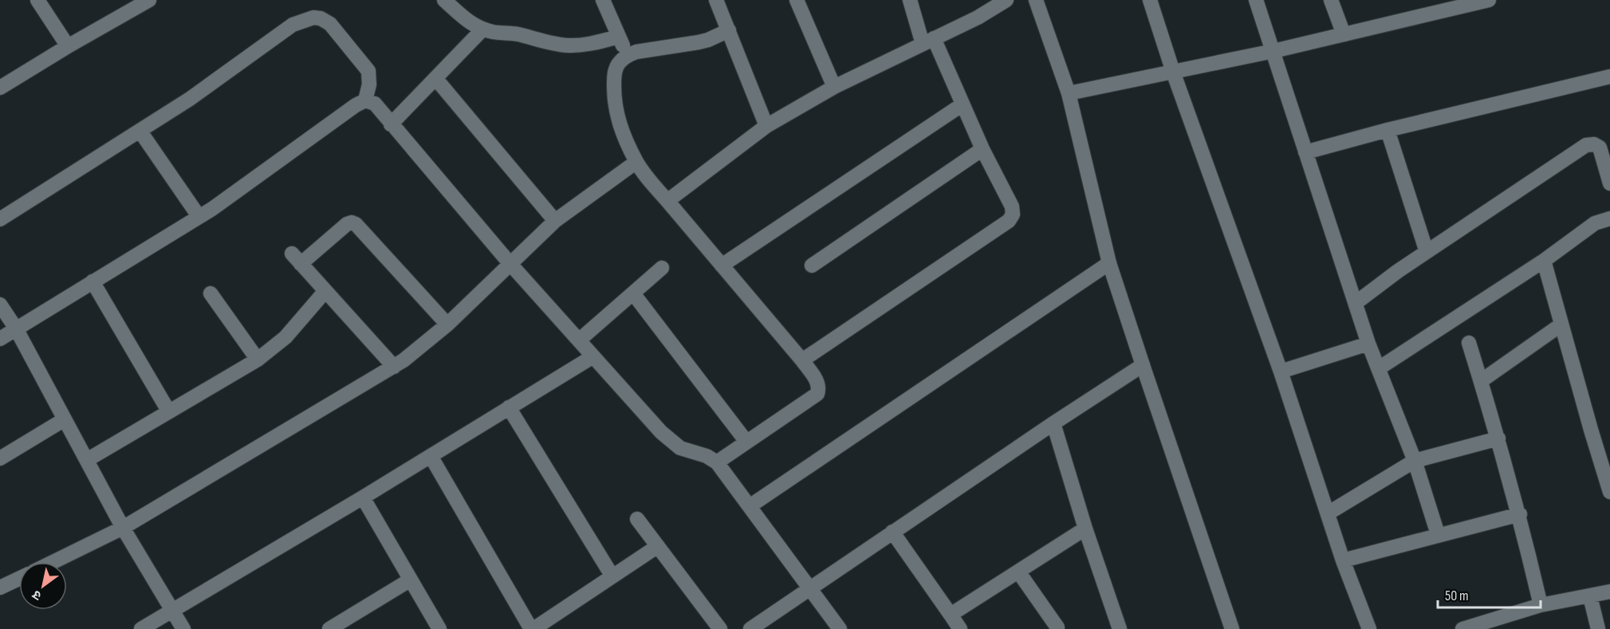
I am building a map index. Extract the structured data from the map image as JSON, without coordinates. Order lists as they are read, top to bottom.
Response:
{
  "scale_bar": "50 m",
  "north": "bottom left"
}
